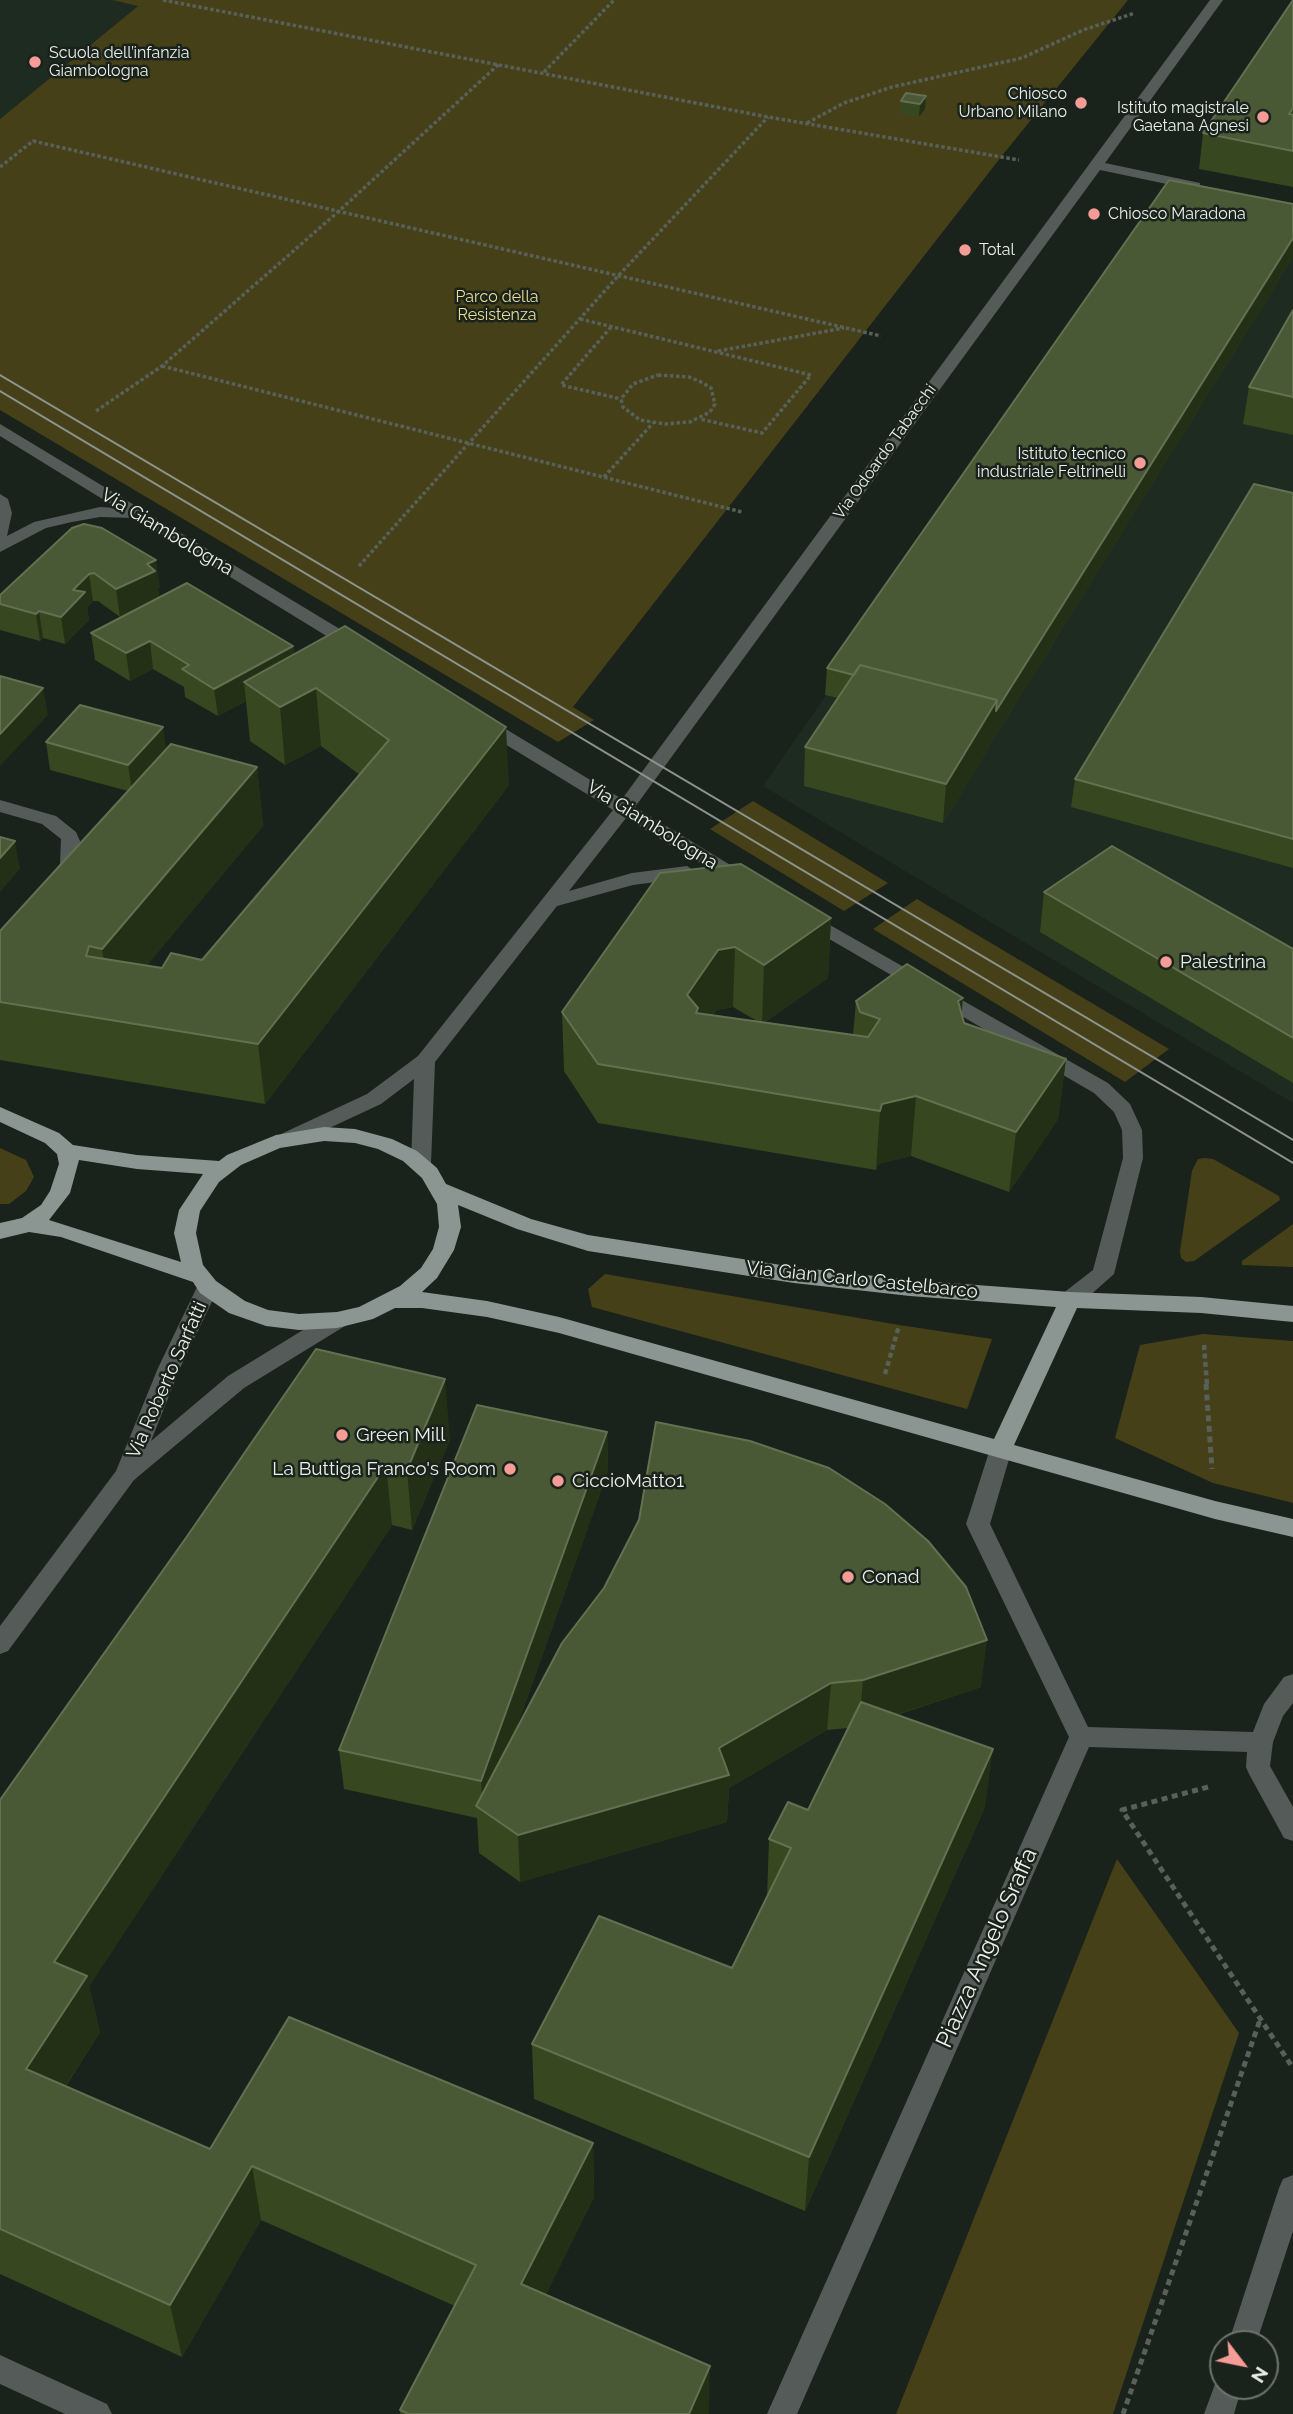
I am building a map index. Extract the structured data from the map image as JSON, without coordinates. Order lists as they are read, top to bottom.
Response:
{
  "streets": {
    "main road": ["Via Gian Carlo Castelbarco"],
    "street": [
      "Via Odoardo Tabacchi",
      "Via Giambologna",
      "Via Roberto Sarfatti",
      "Piazza Angelo Sraffa"
    ]
  },
  "crossings": [
    ["Via Odoardo Tabacchi", "Via Giambologna"],
    ["Via Odoardo Tabacchi", "Via Gian Carlo Castelbarco"],
    ["Via Odoardo Tabacchi", "Via Roberto Sarfatti"],
    ["Via Gian Carlo Castelbarco", "Via Roberto Sarfatti"]
  ],
  "parks": ["Parco della Resistenza"],
  "places": [
    "Scuola dell’infanzia Giambologna",
    "Chiosco Urbano Milano",
    "Istituto magistrale Gaetana Agnesi",
    "Chiosco Maradona",
    "Total",
    "Istituto tecnico industriale Feltrinelli",
    "Palestrina",
    "Green Mill",
    "La Buttiga Franco's Room",
    "CiccioMatto1",
    "Conad"
  ],
  "north": "bottom right"
}
